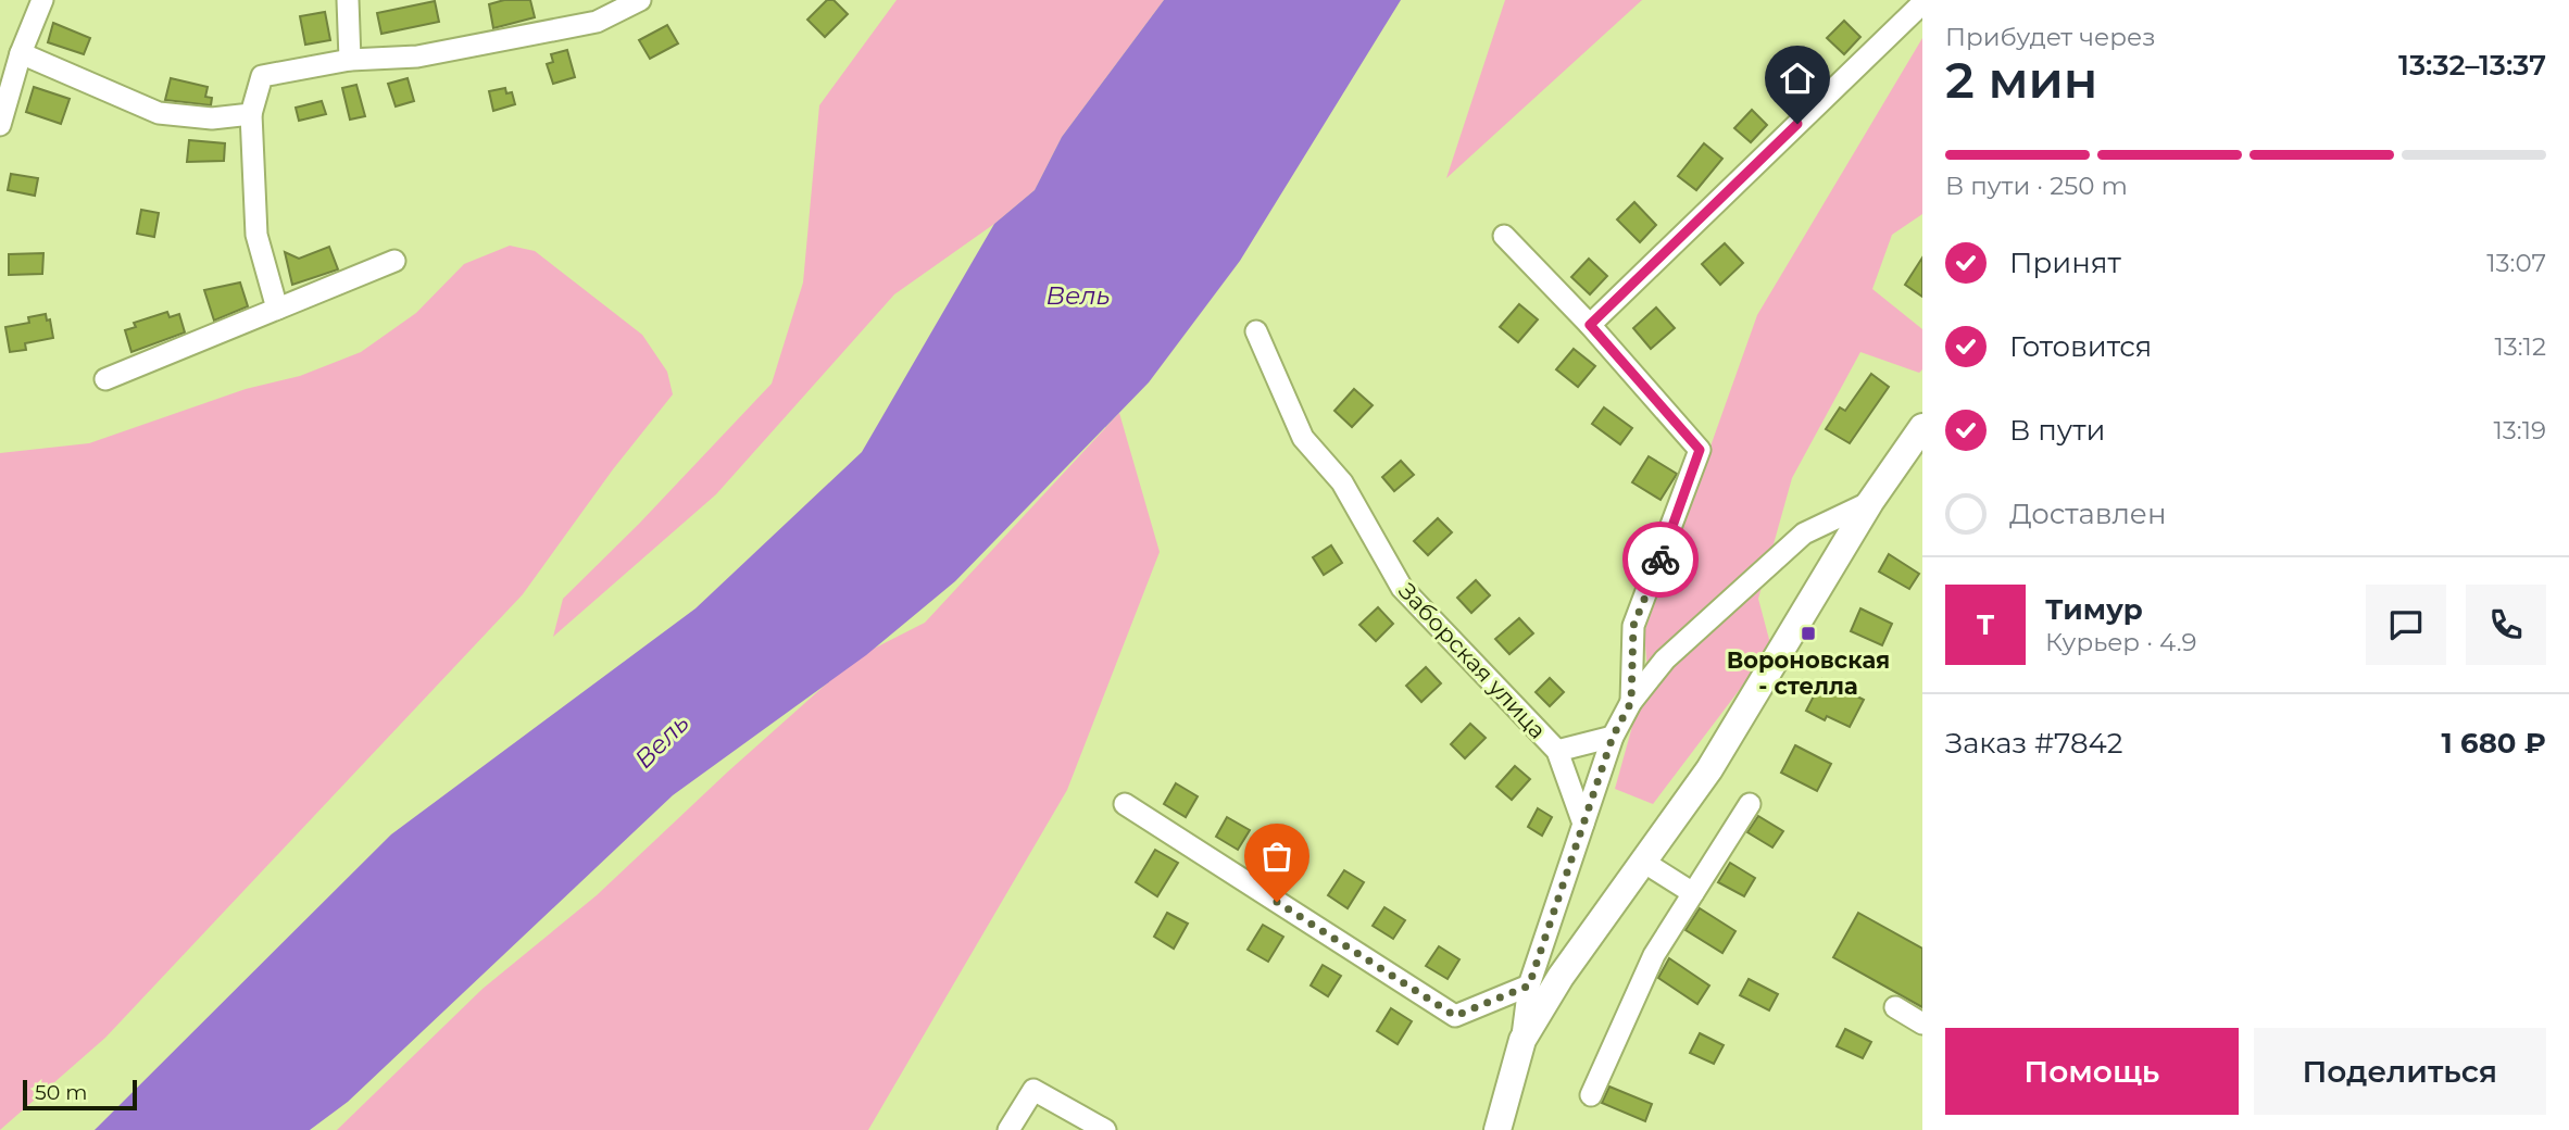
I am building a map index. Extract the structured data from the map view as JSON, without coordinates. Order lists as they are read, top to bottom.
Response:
{
  "streets": {
    "street": ["Заборская улица"]
  },
  "water": ["Вель"],
  "places": {
    "transit": ["Вороновская - стелла"]
  },
  "scale_bar": "50 m",
  "page": {
    "heading": ["2 мин", "Прибудет через", "13:32–13:37"],
    "panel": [
      "Тимур",
      "Курьер · 4.9",
      "Заказ #7842",
      "1 680 ₽"
    ],
    "bar": "В пути · 250 m",
    "list": [
      ["Принят", "13:07"],
      ["Готовится", "13:12"],
      ["В пути", "13:19"],
      "Доставлен"
    ],
    "round": "Т",
    "buttons": ["Помощь", "Поделиться"],
    "scale": "50 m"
  }
}
